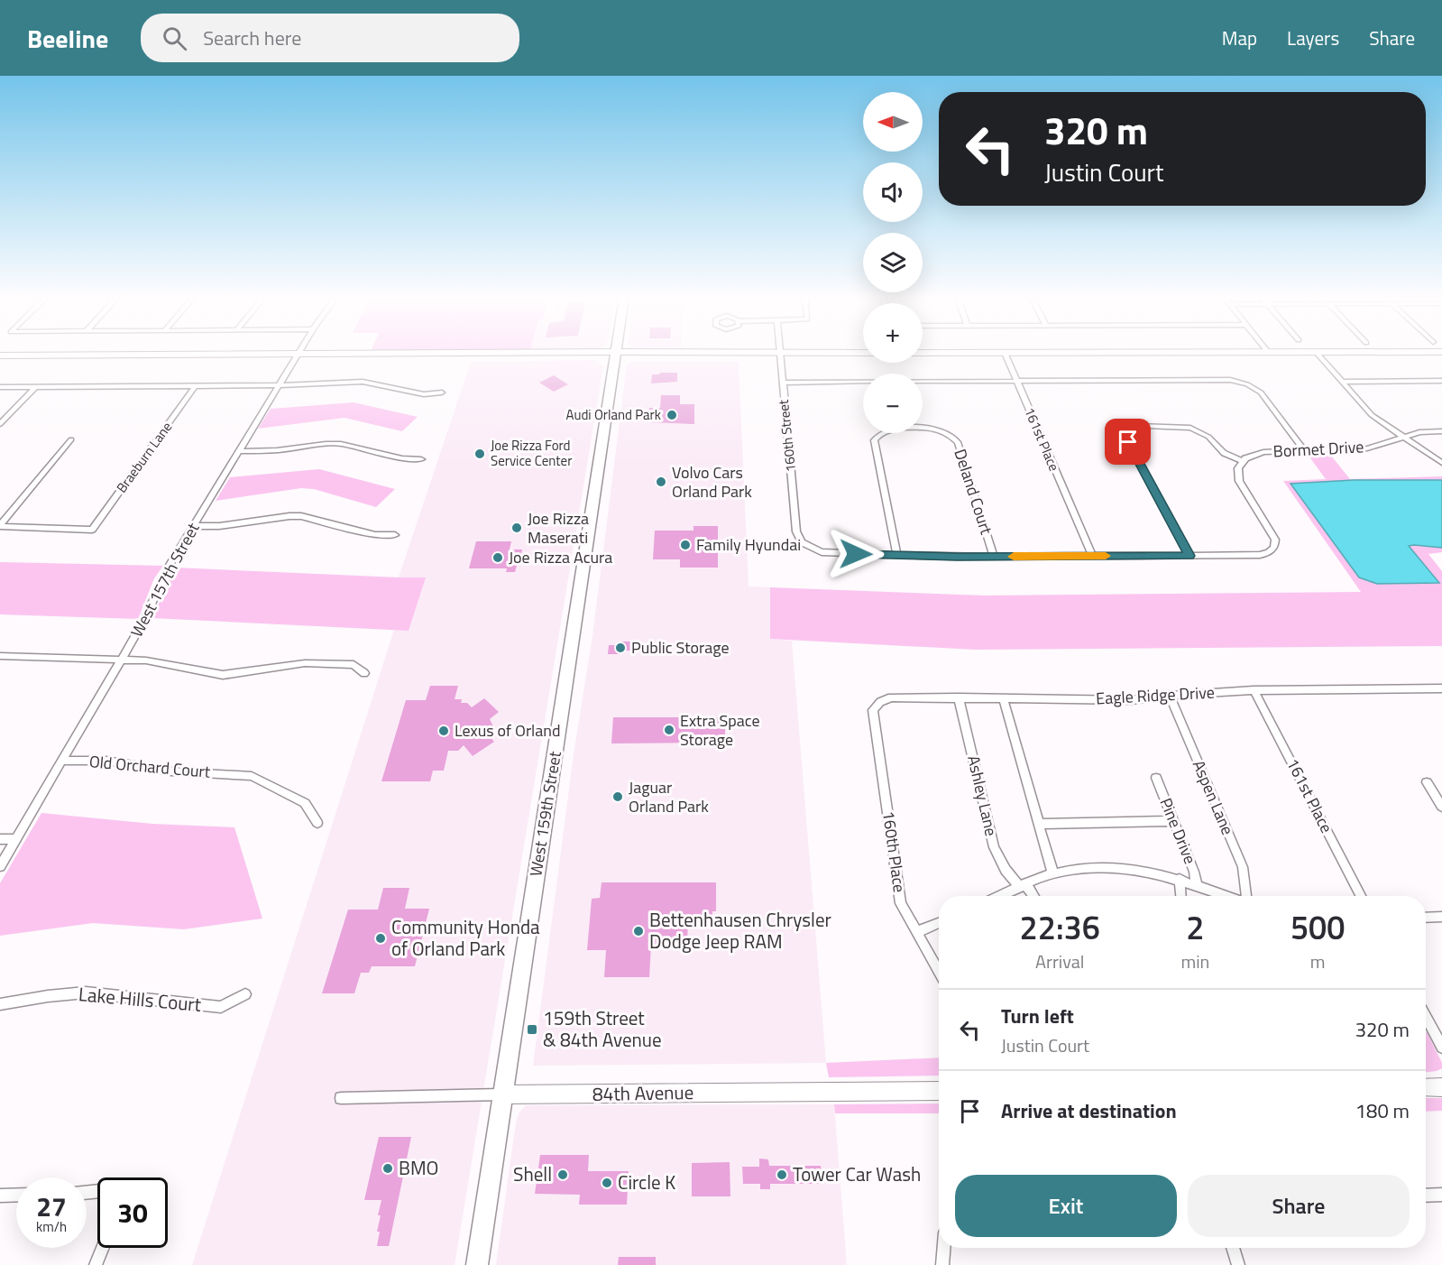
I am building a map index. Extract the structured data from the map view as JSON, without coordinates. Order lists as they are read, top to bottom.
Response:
{
  "streets": {
    "main road": ["West 159th Street"],
    "street": [
      "160th Street",
      "161st Place",
      "Bormet Drive",
      "Braeburn Lane",
      "Deland Court",
      "West 157th Street",
      "Eagle Ridge Drive",
      "Old Orchard Court",
      "Ashley Lane",
      "Aspen Lane",
      "Pine Drive",
      "160th Place",
      "Lake Hills Court",
      "84th Avenue"
    ]
  },
  "crossings": [
    ["160th Street", "Deland Court"],
    ["161st Place", "Eagle Ridge Drive"],
    ["West 157th Street", "Old Orchard Court"],
    ["Eagle Ridge Drive", "Ashley Lane"],
    ["Eagle Ridge Drive", "Aspen Lane"],
    ["Eagle Ridge Drive", "160th Place"],
    ["Ashley Lane", "Pine Drive"],
    ["West 159th Street", "84th Avenue"]
  ],
  "places": {
    "other": [
      "Audi Orland Park",
      "Joe Rizza Ford Service Center",
      "Volvo Cars Orland Park",
      "Joe Rizza Maserati",
      "Family Hyundai",
      "Joe Rizza Acura",
      "Public Storage",
      "Extra Space Storage",
      "Lexus of Orland",
      "Jaguar Orland Park",
      "Bettenhausen Chrysler Dodge Jeep RAM",
      "Community Honda of Orland Park",
      "BMO",
      "Shell",
      "Tower Car Wash",
      "Circle K"
    ],
    "transit": ["159th Street & 84th Avenue"]
  },
  "north": "left",
  "page": {
    "header": "Beeline",
    "search": "Search here",
    "nav": ["Map", "Layers", "Share"],
    "map_buttons": ["+", "−"],
    "turn": ["320 m", "Justin Court"],
    "eta": [
      "22:36",
      "Arrival",
      "2",
      "min",
      "500",
      "m"
    ],
    "list": [
      {
        "name": "Turn left",
        "note": "Justin Court",
        "value": "320 m"
      },
      {
        "name": "Arrive at destination",
        "value": "180 m"
      }
    ],
    "buttons": ["Exit", "Share"],
    "speed": "27 km/h",
    "limit": "30"
  }
}
